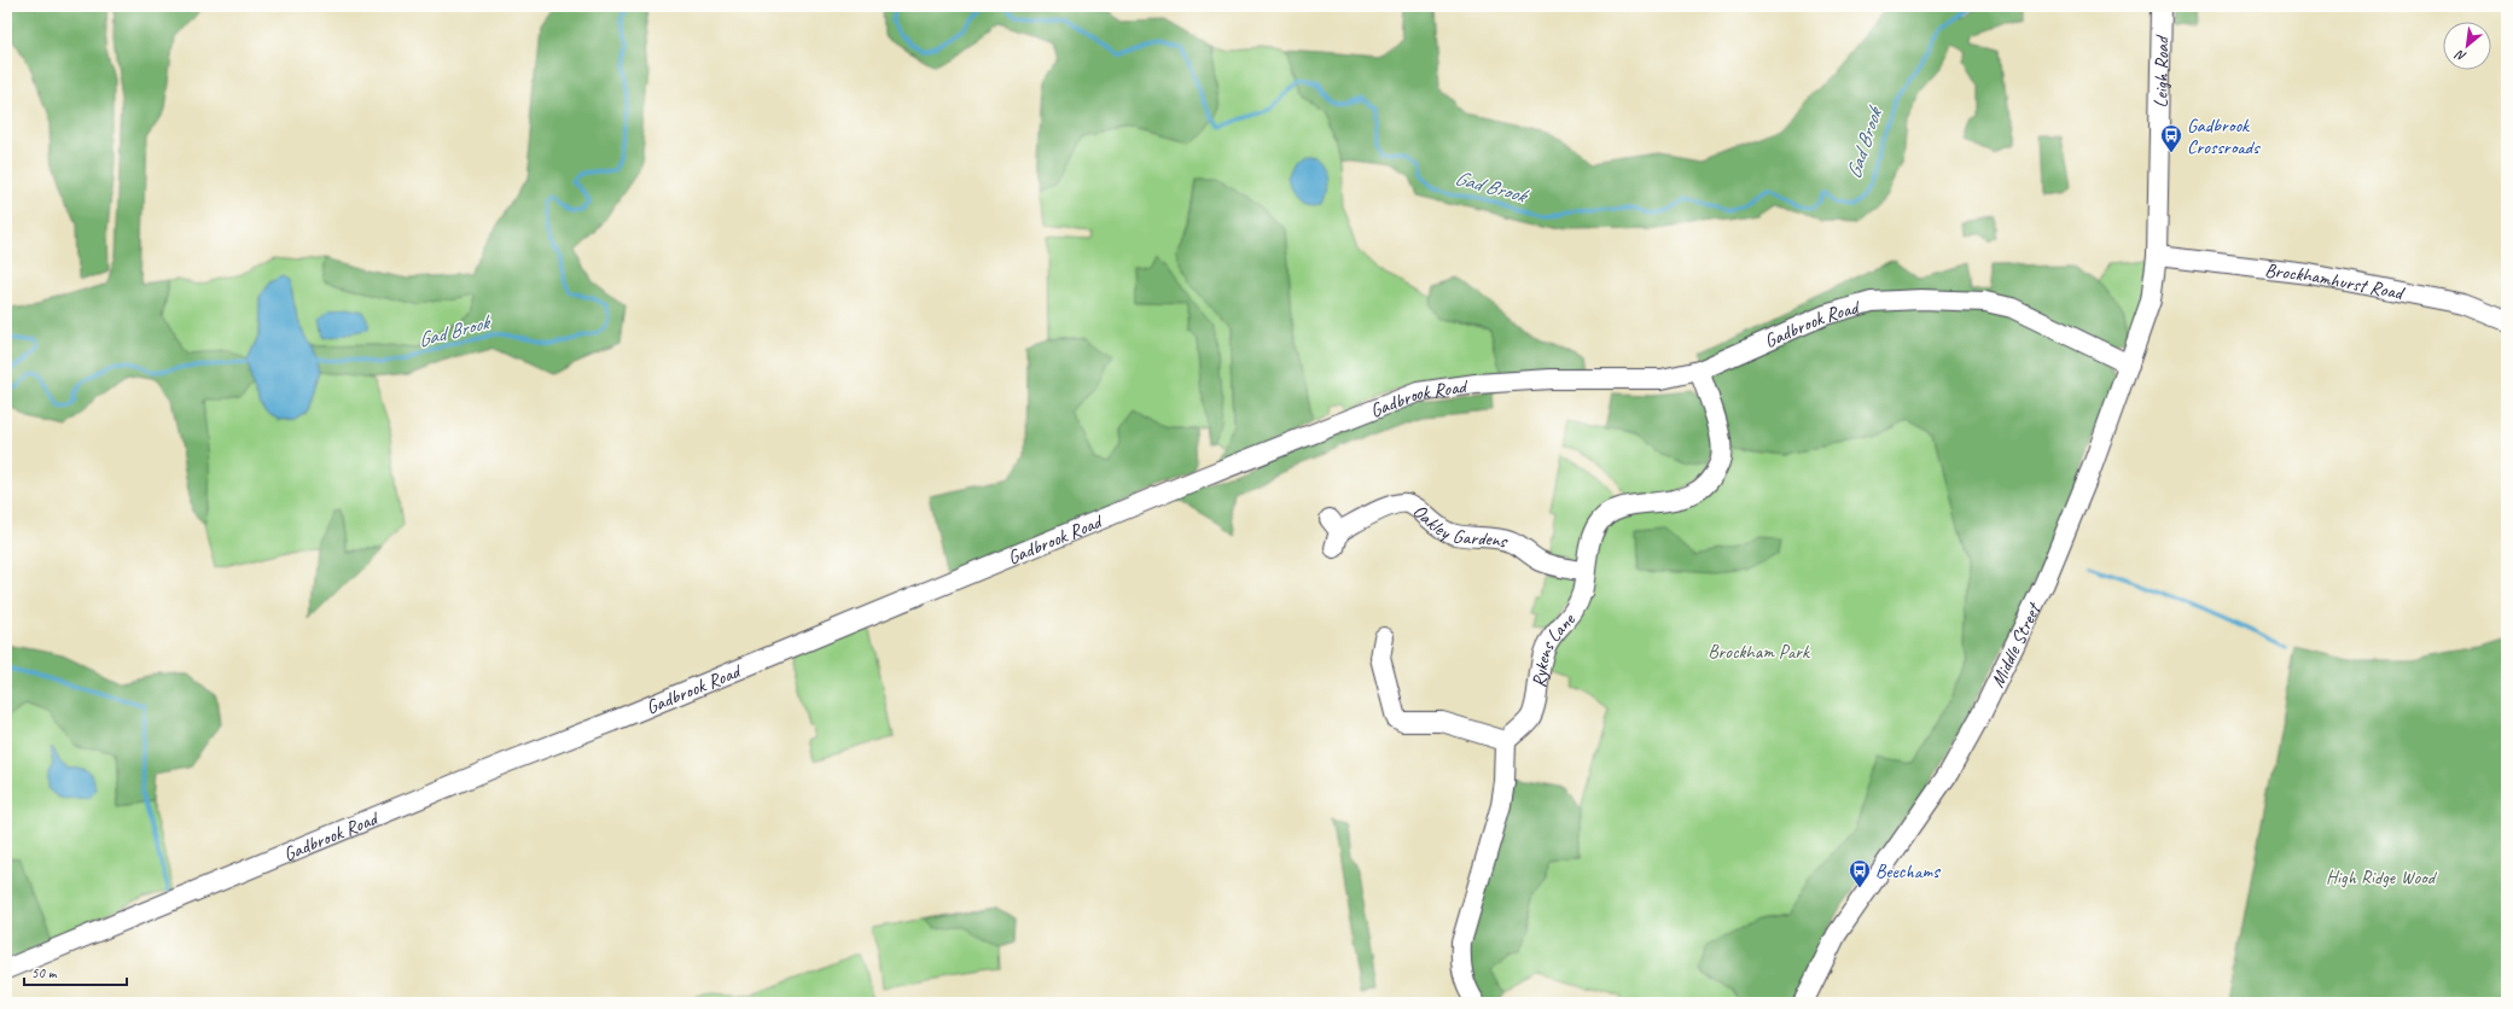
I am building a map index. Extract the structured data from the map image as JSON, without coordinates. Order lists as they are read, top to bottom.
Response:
{
  "streets": {
    "street": [
      "Leigh Road",
      "Brockhamhurst Road",
      "Gadbrook Road",
      "Oakley Gardens",
      "Middle Street",
      "Rykens Lane"
    ]
  },
  "crossings": [
    ["Leigh Road", "Brockhamhurst Road"],
    ["Leigh Road", "Middle Street"],
    ["Brockhamhurst Road", "Middle Street"],
    ["Gadbrook Road", "Middle Street"],
    ["Gadbrook Road", "Rykens Lane"],
    ["Oakley Gardens", "Rykens Lane"]
  ],
  "water": ["Gad Brook"],
  "parks": ["Brockham Park", "High Ridge Wood"],
  "places": {
    "bus stop": ["Gadbrook Crossroads", "Beechams"]
  },
  "scale_bar": "50 m",
  "north": "bottom left"
}
